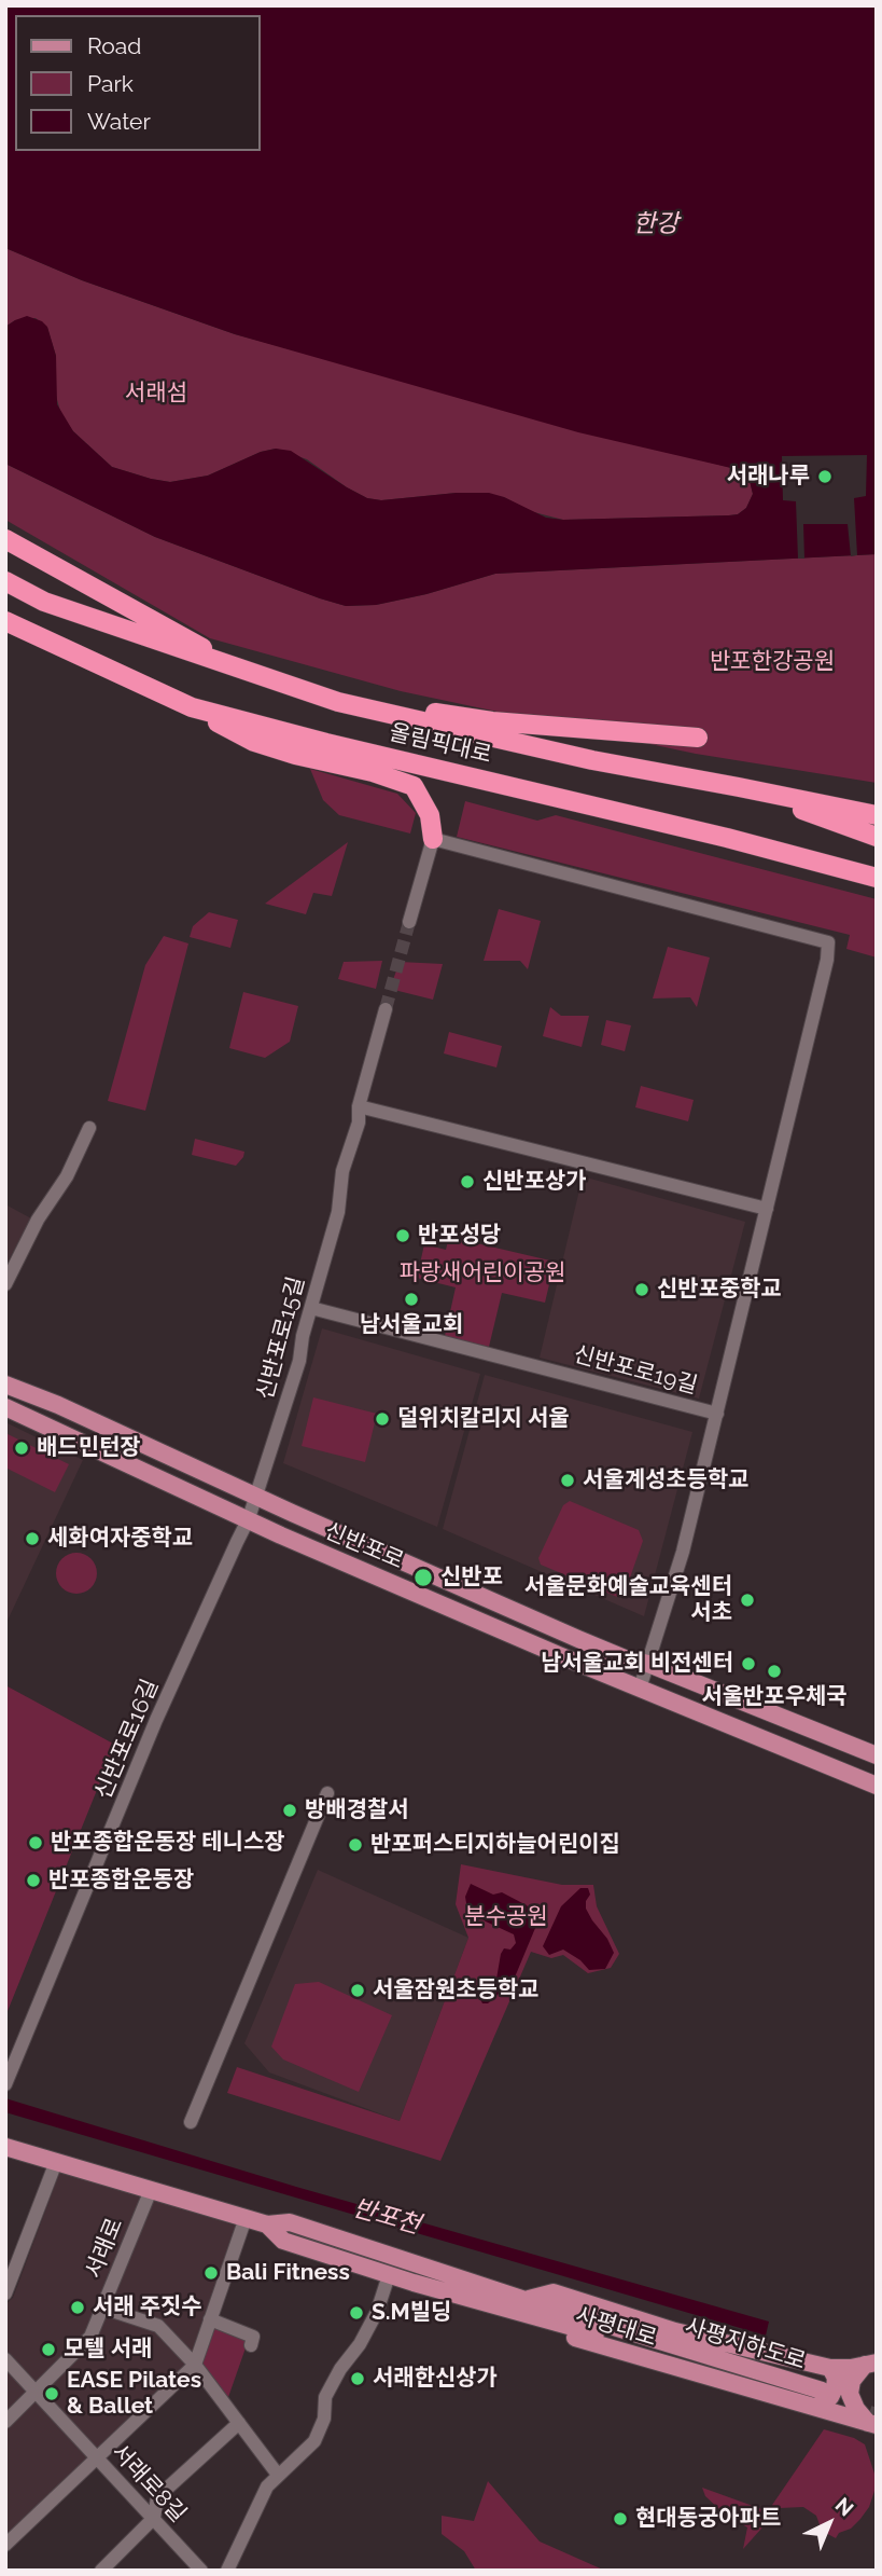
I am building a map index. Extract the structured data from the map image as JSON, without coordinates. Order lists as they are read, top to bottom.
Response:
{
  "streets": {
    "highway": ["올림픽대로"],
    "main road": ["신반포로", "사평대로", "사평지하도로"],
    "street": [
      "신반포로15길",
      "신반포로19길",
      "신반포로16길",
      "서래로",
      "서래로8길"
    ]
  },
  "crossings": [
    ["신반포로15길", "신반포로19길"],
    ["신반포로15길", "신반포로"],
    ["신반포로15길", "신반포로16길"],
    ["신반포로19길", "신반포로"],
    ["신반포로", "신반포로16길"],
    ["서래로", "사평대로"],
    ["서래로", "서래로8길"],
    ["사평대로", "사평지하도로"]
  ],
  "water": ["한강", "반포천"],
  "parks": [
    "서래섬",
    "반포한강공원",
    "파랑새어린이공원",
    "분수공원"
  ],
  "places": [
    "서래나루",
    "신반포상가",
    "반포성당",
    "신반포중학교",
    "남서울교회",
    "덜위치칼리지 서울",
    "배드민턴장",
    "서울계성초등학교",
    "세화여자중학교",
    "신반포",
    "서울문화예술교육센터 서초",
    "남서울교회 비전센터",
    "서울반포우체국",
    "방배경찰서",
    "반포종합운동장 테니스장",
    "반포퍼스티지하늘어린이집",
    "반포종합운동장",
    "서울잠원초등학교",
    "Bali Fitness",
    "서래 주짓수",
    "S.M빌딩",
    "모텔 서래",
    "서래한신상가",
    "EASE Pilates & Ballet",
    "현대동궁아파트"
  ],
  "legend": ["Road", "Park", "Water"],
  "north": "top right"
}
